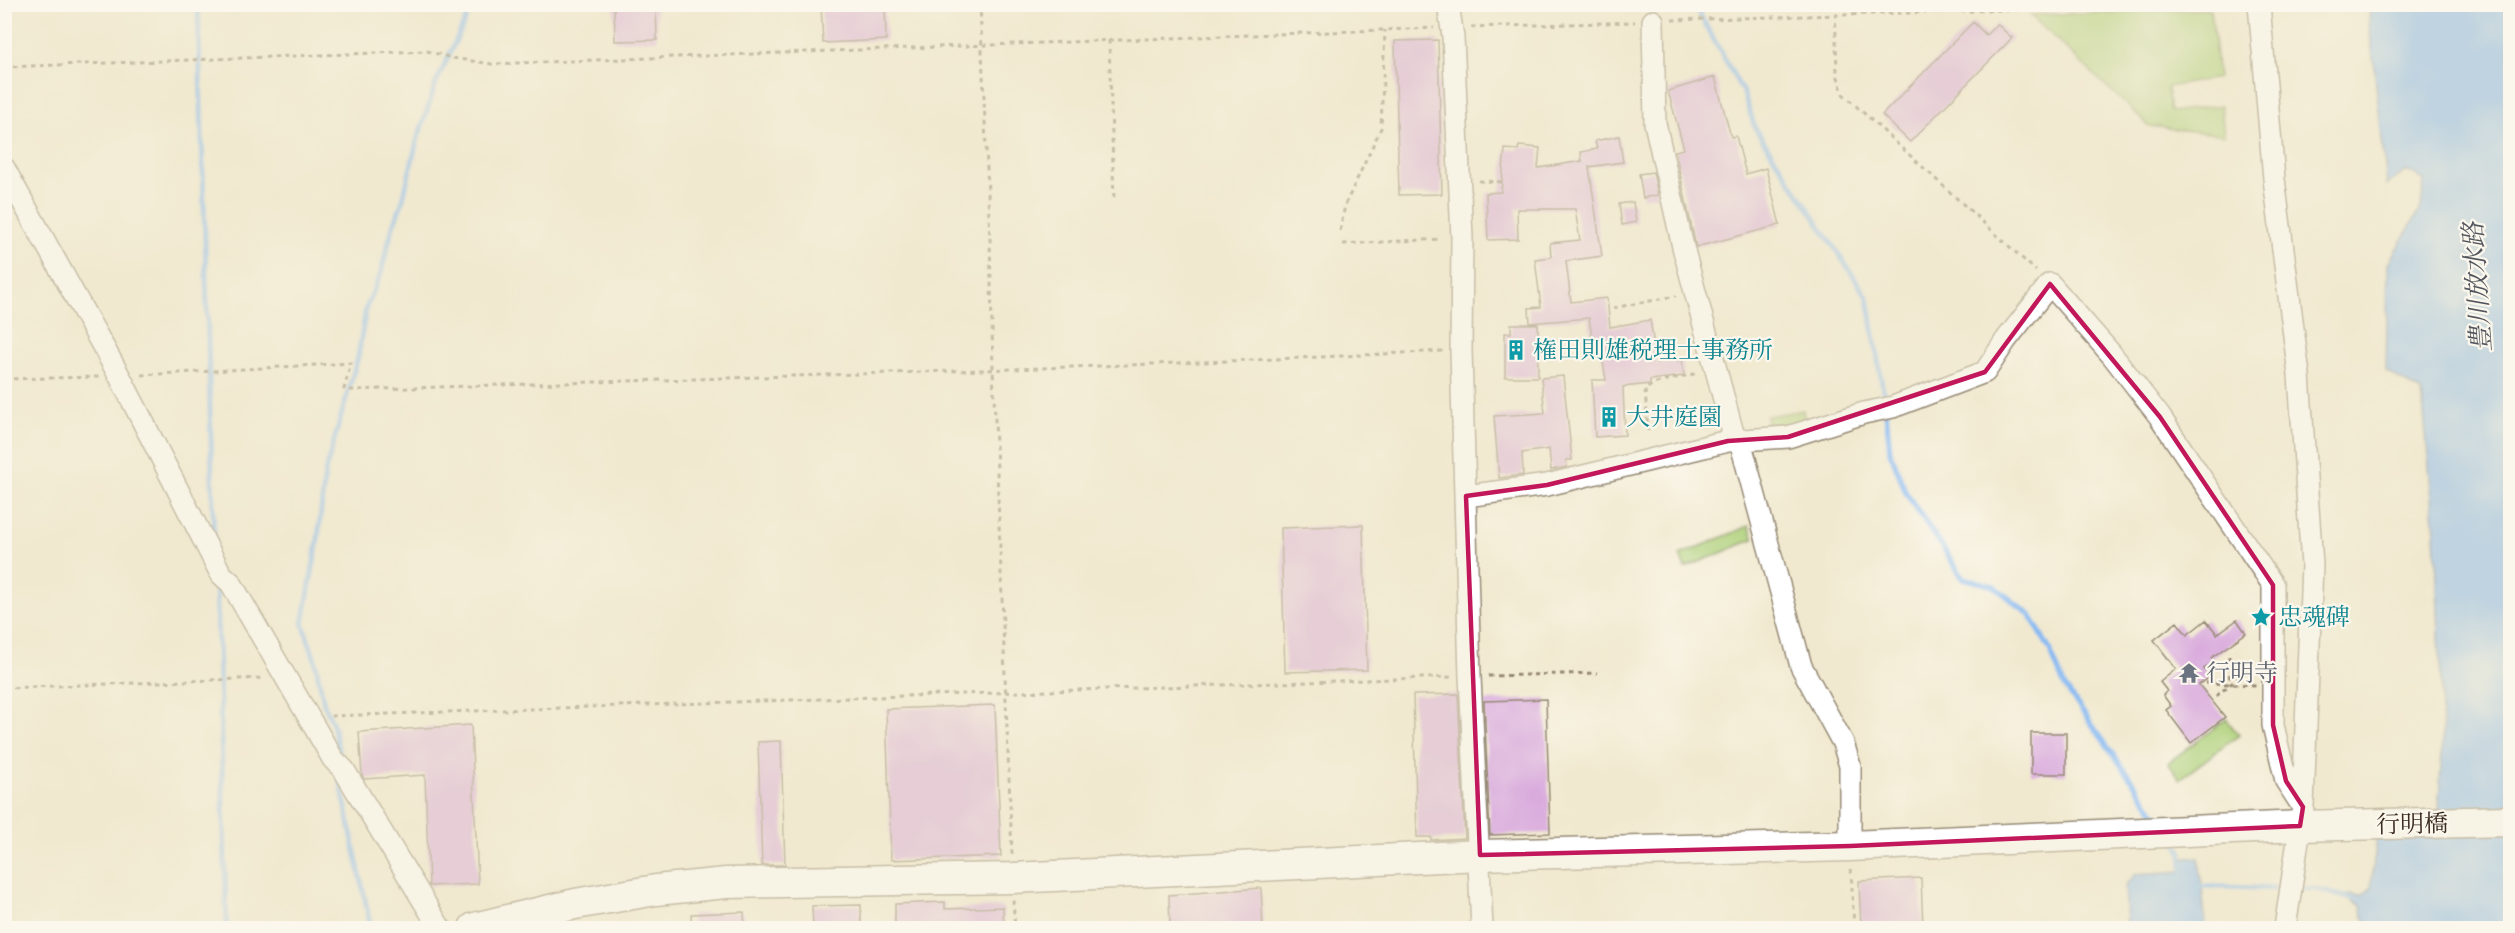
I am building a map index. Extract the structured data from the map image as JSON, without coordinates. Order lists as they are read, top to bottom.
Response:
{
  "streets": {
    "street": ["行明橋"]
  },
  "water": ["豊川放水路"],
  "places": {
    "building": ["権田則雄税理士事務所", "大井庭園"],
    "place": ["忠魂碑"],
    "temple": ["行明寺"]
  }
}
